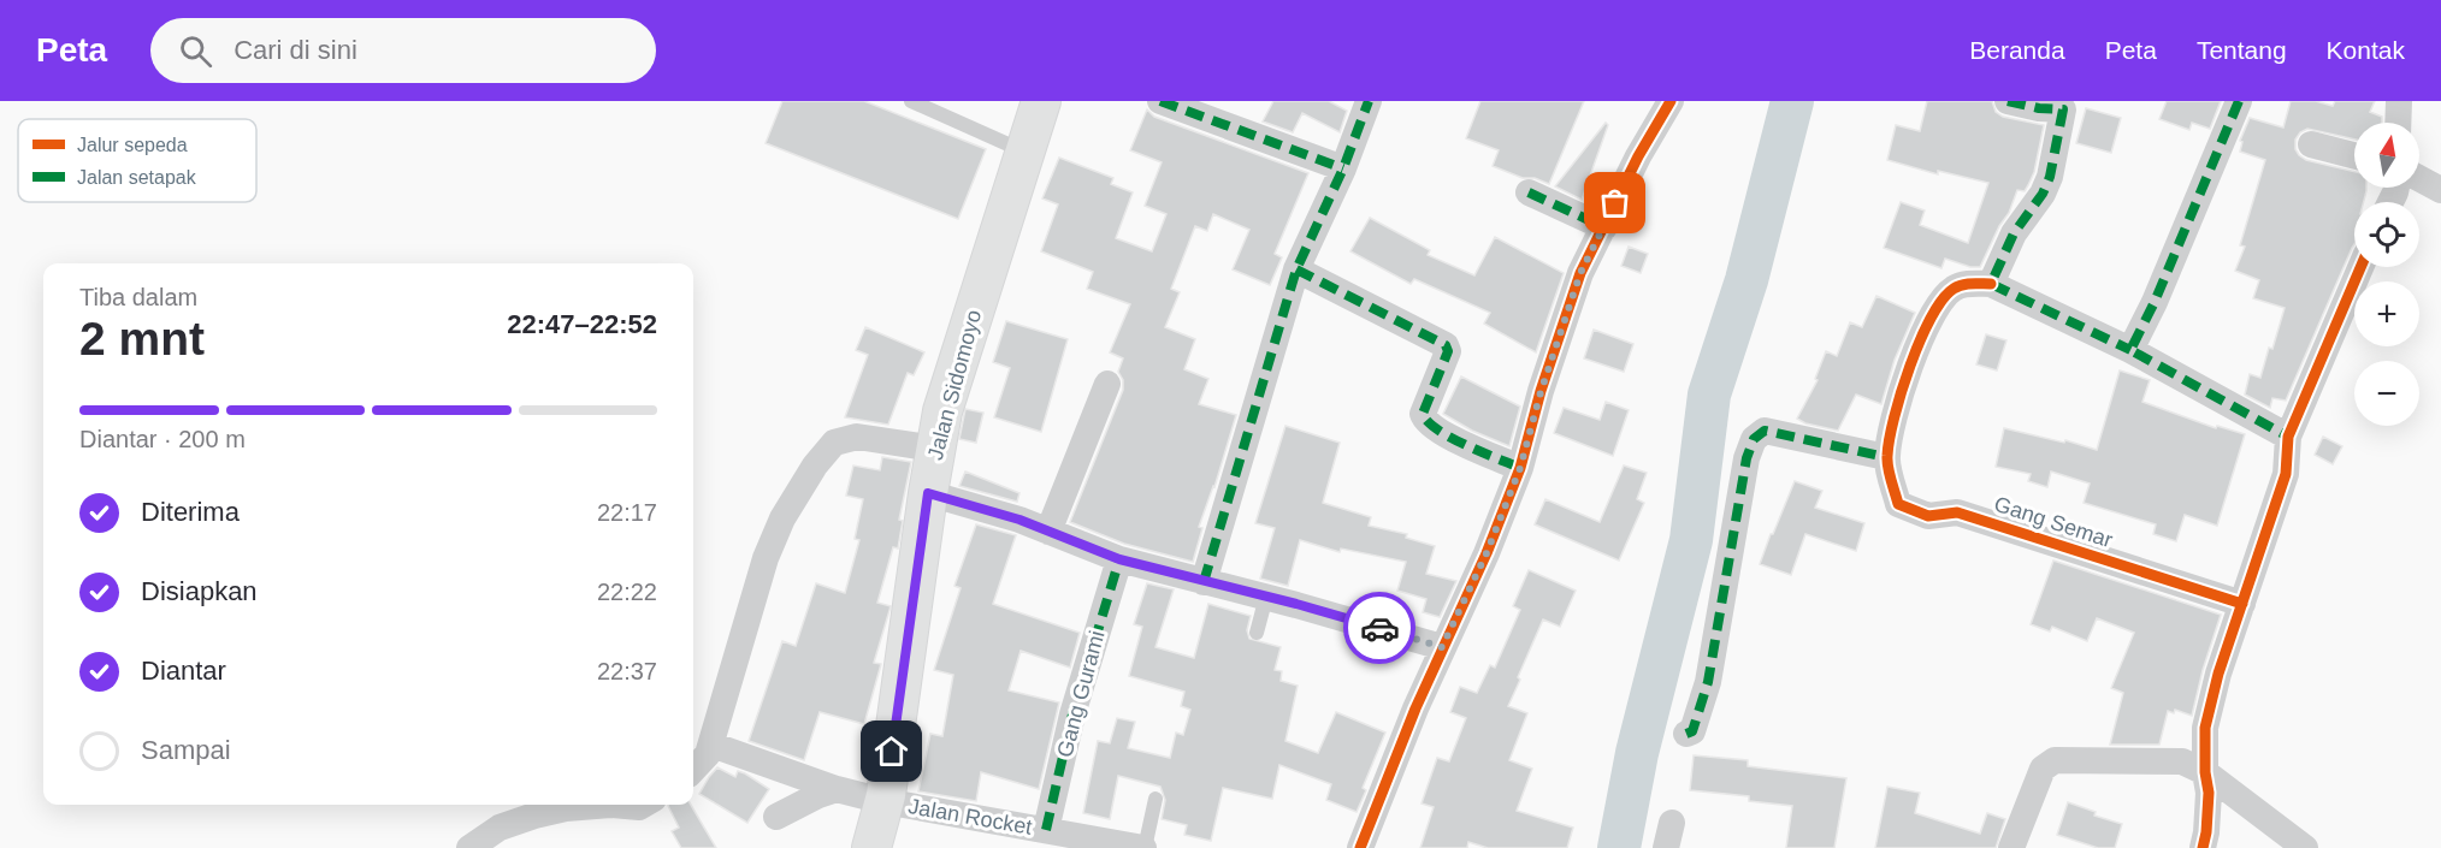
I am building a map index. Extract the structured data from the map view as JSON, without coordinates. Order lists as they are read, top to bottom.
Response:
{
  "streets": {
    "main road": ["Jalan Sidomoyo"],
    "street": ["Gang Semar", "Gang Gurami", "Jalan Rocket"]
  },
  "crossings": [
    ["Jalan Sidomoyo", "Jalan Rocket"],
    ["Gang Gurami", "Jalan Rocket"]
  ],
  "legend": ["Jalur sepeda", "Jalan setapak"],
  "north": "top",
  "page": {
    "header": "Peta",
    "search": "Cari di sini",
    "nav": [
      "Beranda",
      "Peta",
      "Tentang",
      "Kontak"
    ],
    "map_buttons": ["+", "−"],
    "heading": ["2 mnt", "Tiba dalam", "22:47–22:52"],
    "bar": "Diantar · 200 m",
    "list": [
      ["Diterima", "22:17"],
      ["Disiapkan", "22:22"],
      ["Diantar", "22:37"],
      "Sampai"
    ]
  }
}
